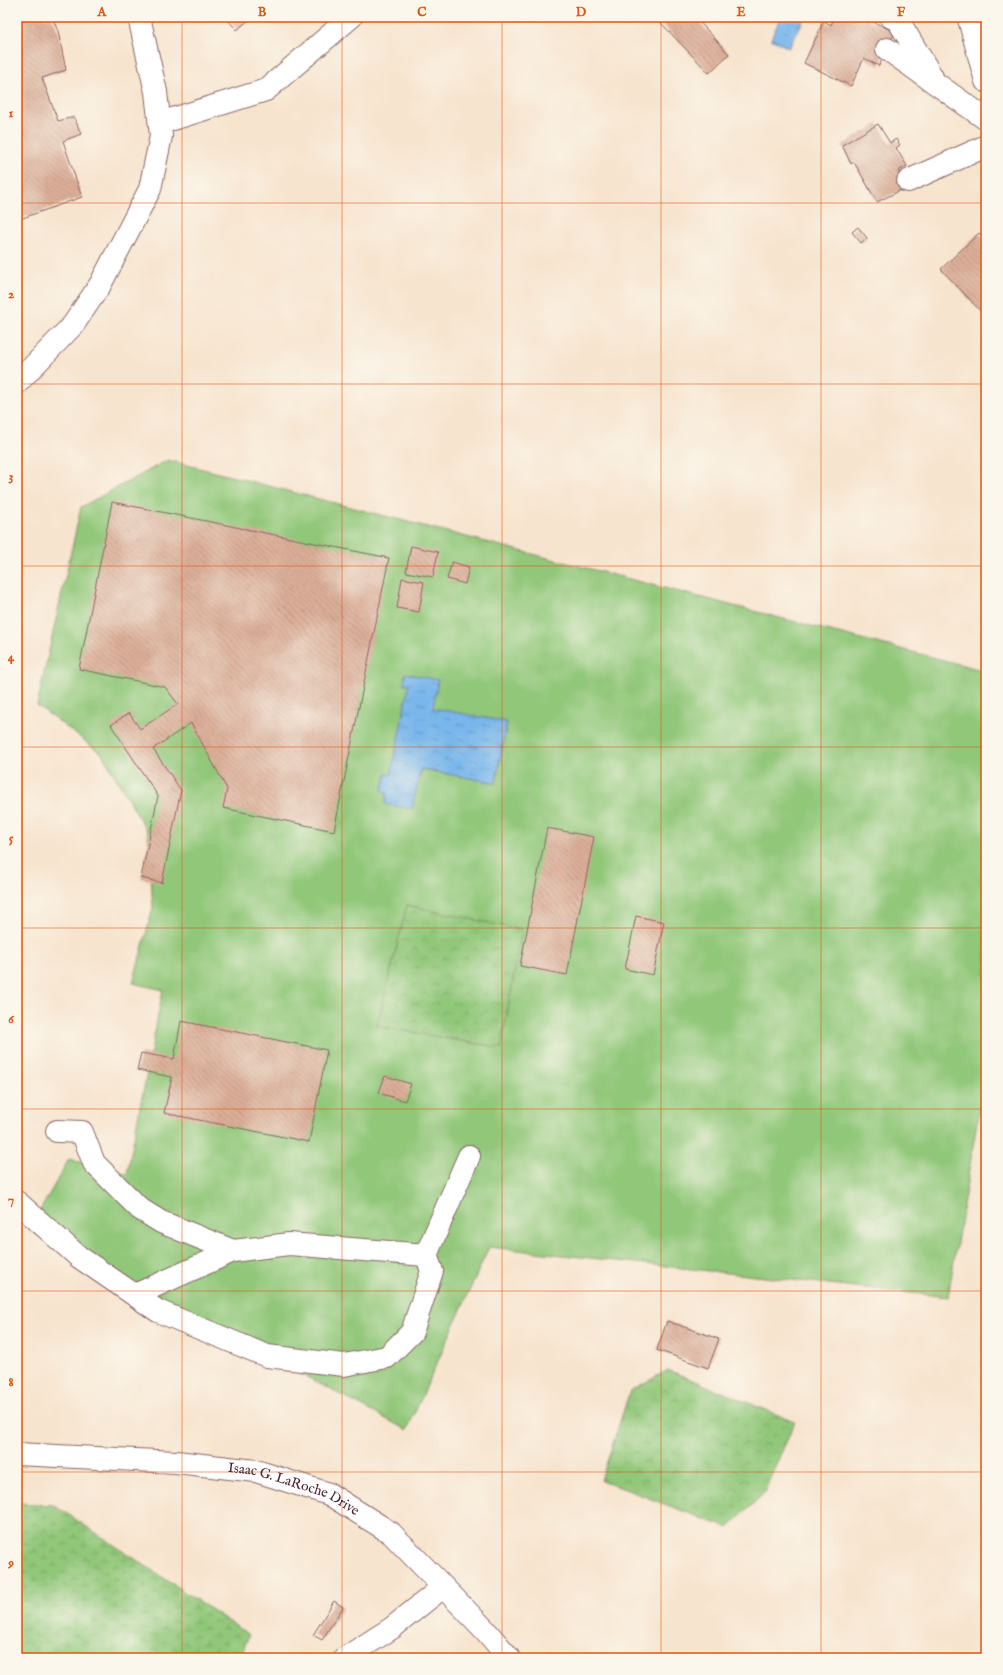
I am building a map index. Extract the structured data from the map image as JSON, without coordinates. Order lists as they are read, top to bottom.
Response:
{
  "streets": {
    "street": ["Isaac G. LaRoche Drive"]
  },
  "grid": {
    "columns": [
      "A",
      "B",
      "C",
      "D",
      "E",
      "F"
    ],
    "rows": [
      "1",
      "2",
      "3",
      "4",
      "5",
      "6",
      "7",
      "8",
      "9"
    ]
  }
}
